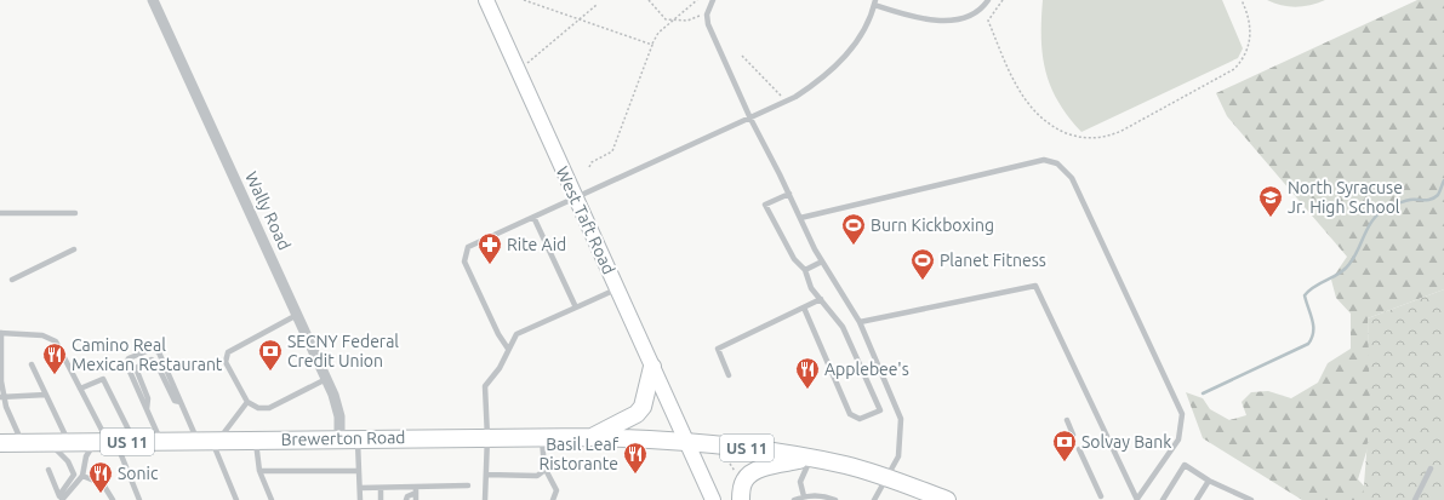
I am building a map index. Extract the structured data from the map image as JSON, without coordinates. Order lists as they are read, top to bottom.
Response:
{
  "streets": {
    "main road": ["West Taft Road", "Brewerton Road", "US 11"],
    "street": ["Wally Road"]
  },
  "crossings": [
    ["Wally Road", "Brewerton Road"],
    ["West Taft Road", "Brewerton Road"],
    ["West Taft Road", "US 11"],
    ["Brewerton Road", "US 11"]
  ],
  "places": {
    "school or university": ["North Syracuse Jr. High School"],
    "sports": ["Burn Kickboxing", "Planet Fitness"],
    "pharmacy": ["Rite Aid"],
    "bank": ["SECNY Federal Credit Union", "Solvay Bank"],
    "restaurant": [
      "Camino Real Mexican Restaurant",
      "Applebee's",
      "Basil Leaf Ristorante",
      "Sonic"
    ]
  }
}
